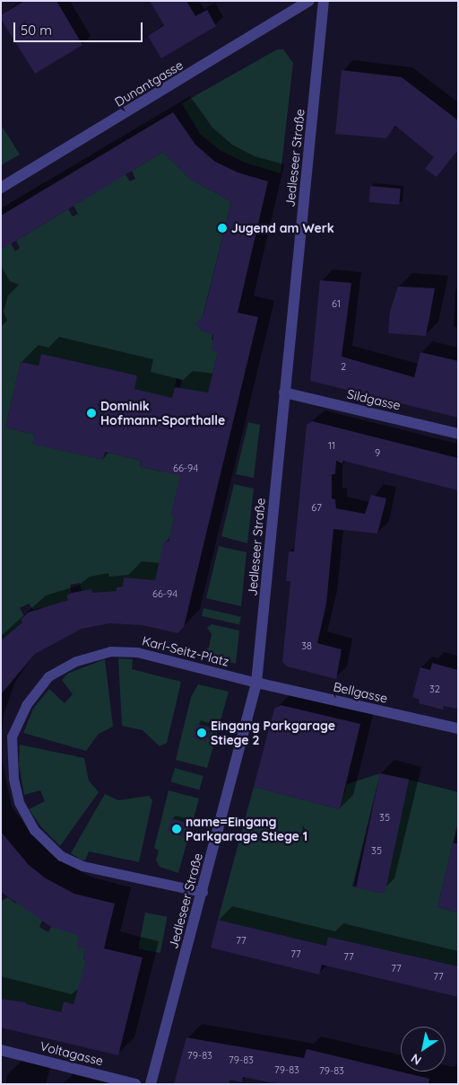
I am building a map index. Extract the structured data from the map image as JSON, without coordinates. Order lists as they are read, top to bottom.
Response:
{
  "streets": {
    "street": [
      "Dunantgasse",
      "Jedleseer Straße",
      "Sildgasse",
      "Bellgasse",
      "Voltagasse"
    ],
    "lane": ["Karl-Seitz-Platz"]
  },
  "crossings": [
    ["Jedleseer Straße", "Sildgasse"],
    ["Jedleseer Straße", "Karl-Seitz-Platz"],
    ["Jedleseer Straße", "Bellgasse"],
    ["Karl-Seitz-Platz", "Bellgasse"]
  ],
  "places": [
    "Jugend am Werk",
    "Dominik Hofmann-Sporthalle",
    "Eingang Parkgarage Stiege 2",
    "name=Eingang Parkgarage Stiege 1"
  ],
  "house_numbers": [
    "61",
    "2",
    "11",
    "9",
    "66-94",
    "67",
    "66-94",
    "38",
    "32",
    "35",
    "35",
    "77",
    "77",
    "77",
    "77",
    "77",
    "79-83",
    "79-83",
    "79-83",
    "79-83"
  ],
  "scale_bar": "50 m",
  "north": "bottom left"
}
